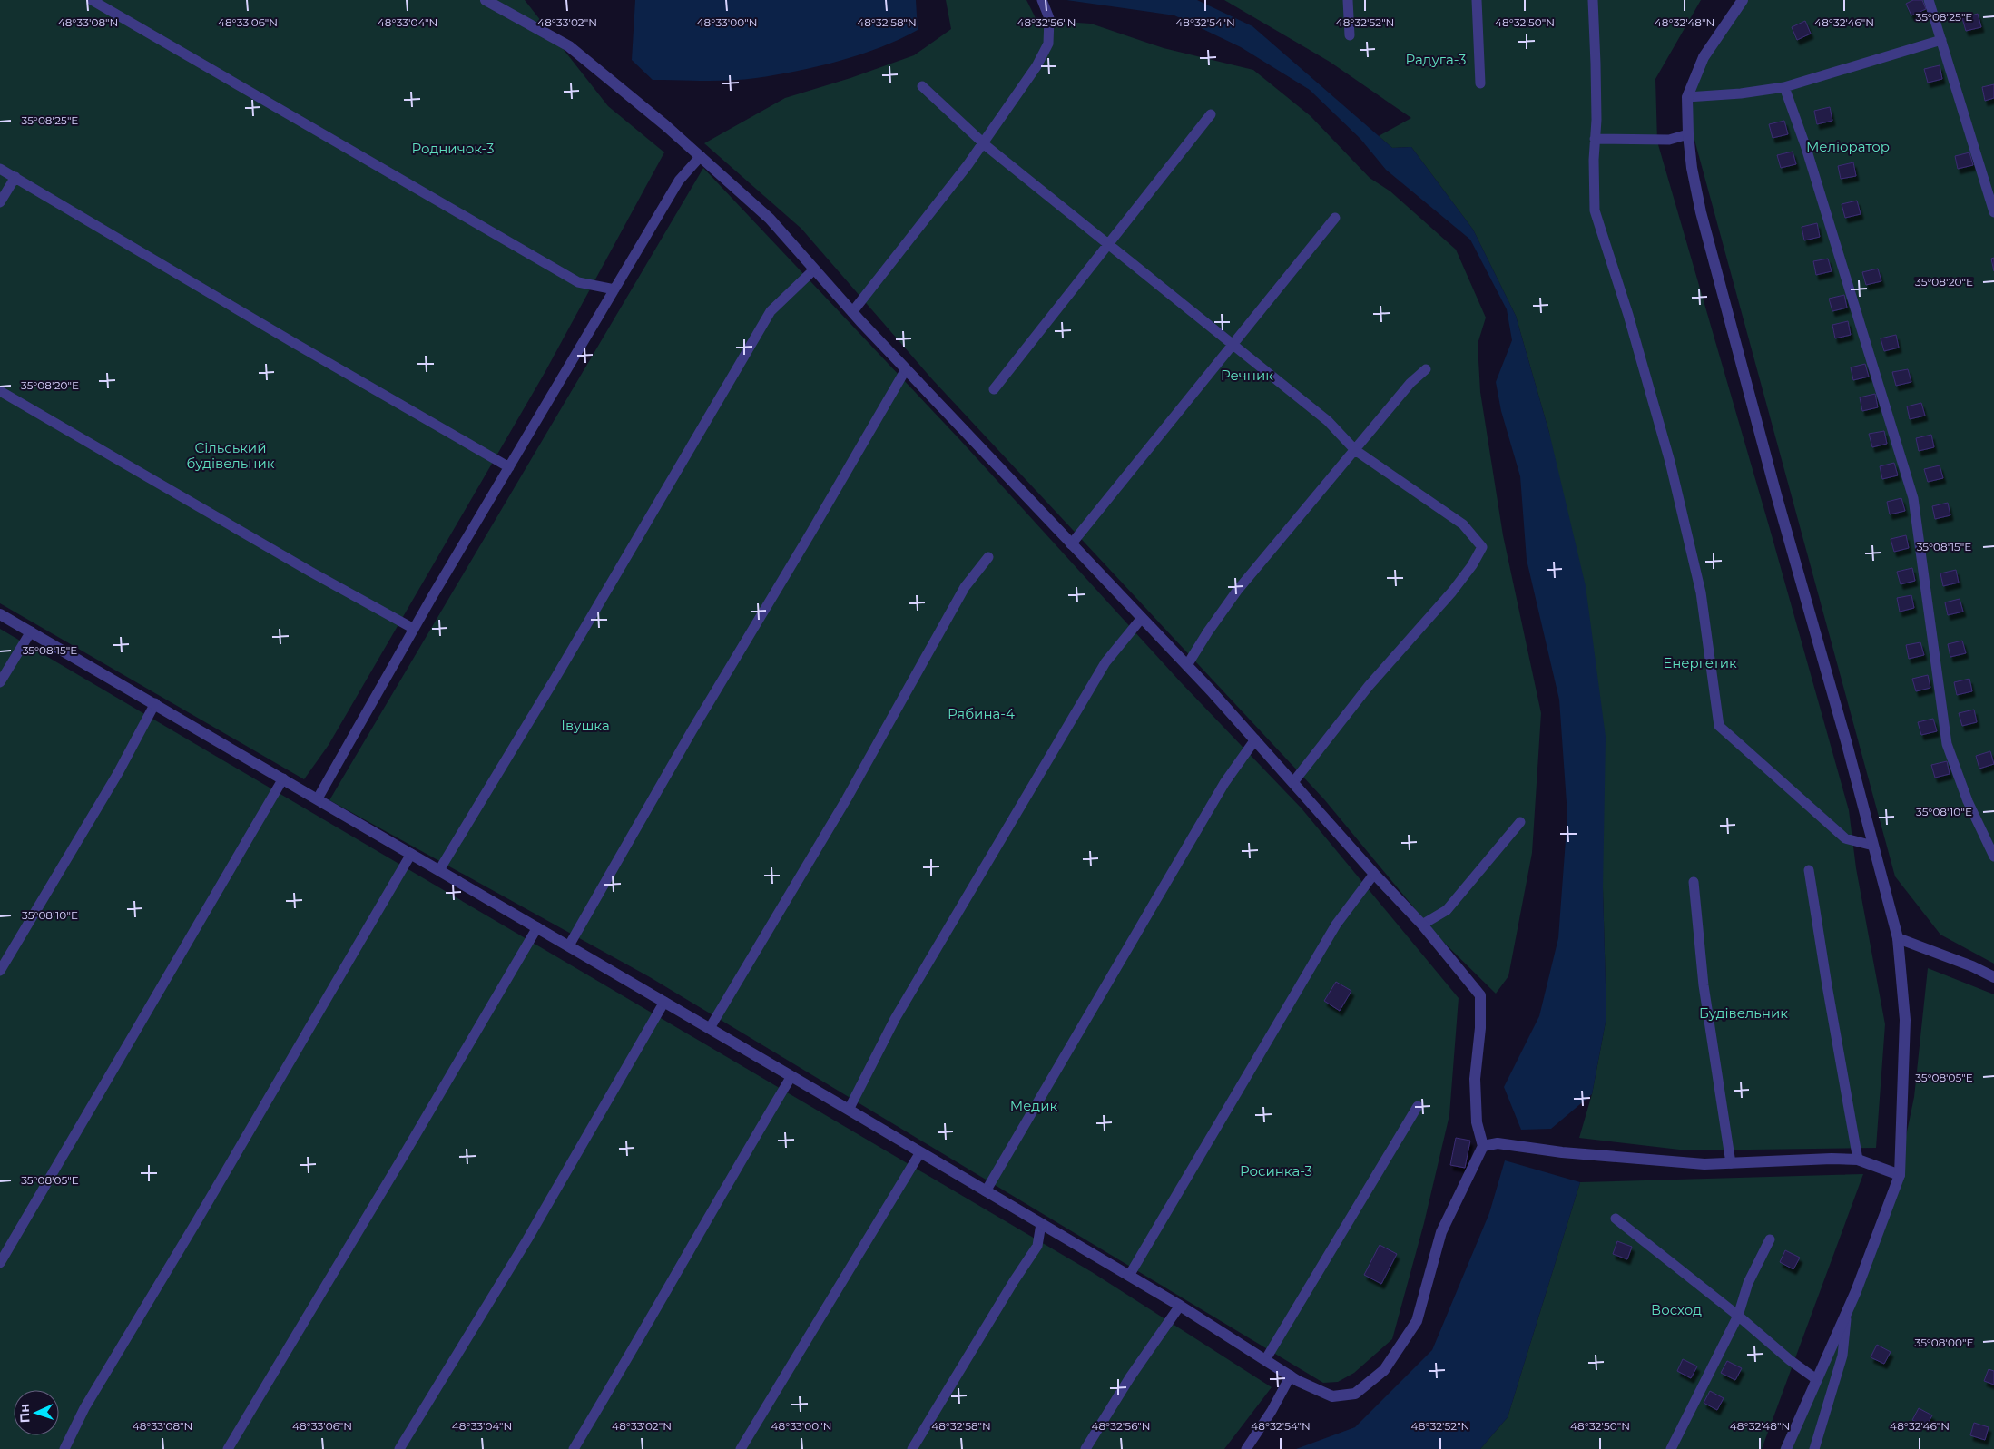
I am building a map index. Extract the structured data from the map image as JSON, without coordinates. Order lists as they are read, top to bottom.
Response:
{
  "parks": [
    "Радуга-3",
    "Меліоратор",
    "Родничок-3",
    "Речник",
    "Сільський будівельник",
    "Енергетик",
    "Рябина-4",
    "Івушка",
    "Будівельник",
    "Медик",
    "Росинка-3",
    "Восход"
  ],
  "north": "left",
  "coordinates": [
    "35°08'25\"E",
    "48°33'08\"N",
    "48°33'06\"N",
    "48°33'04\"N",
    "48°33'02\"N",
    "48°33'00\"N",
    "48°32'58\"N",
    "48°32'56\"N",
    "48°32'54\"N",
    "48°32'52\"N",
    "48°32'50\"N",
    "48°32'48\"N",
    "48°32'46\"N",
    "35°08'20\"E",
    "35°08'15\"E",
    "35°08'10\"E",
    "35°08'05\"E",
    "35°08'00\"E"
  ]
}
